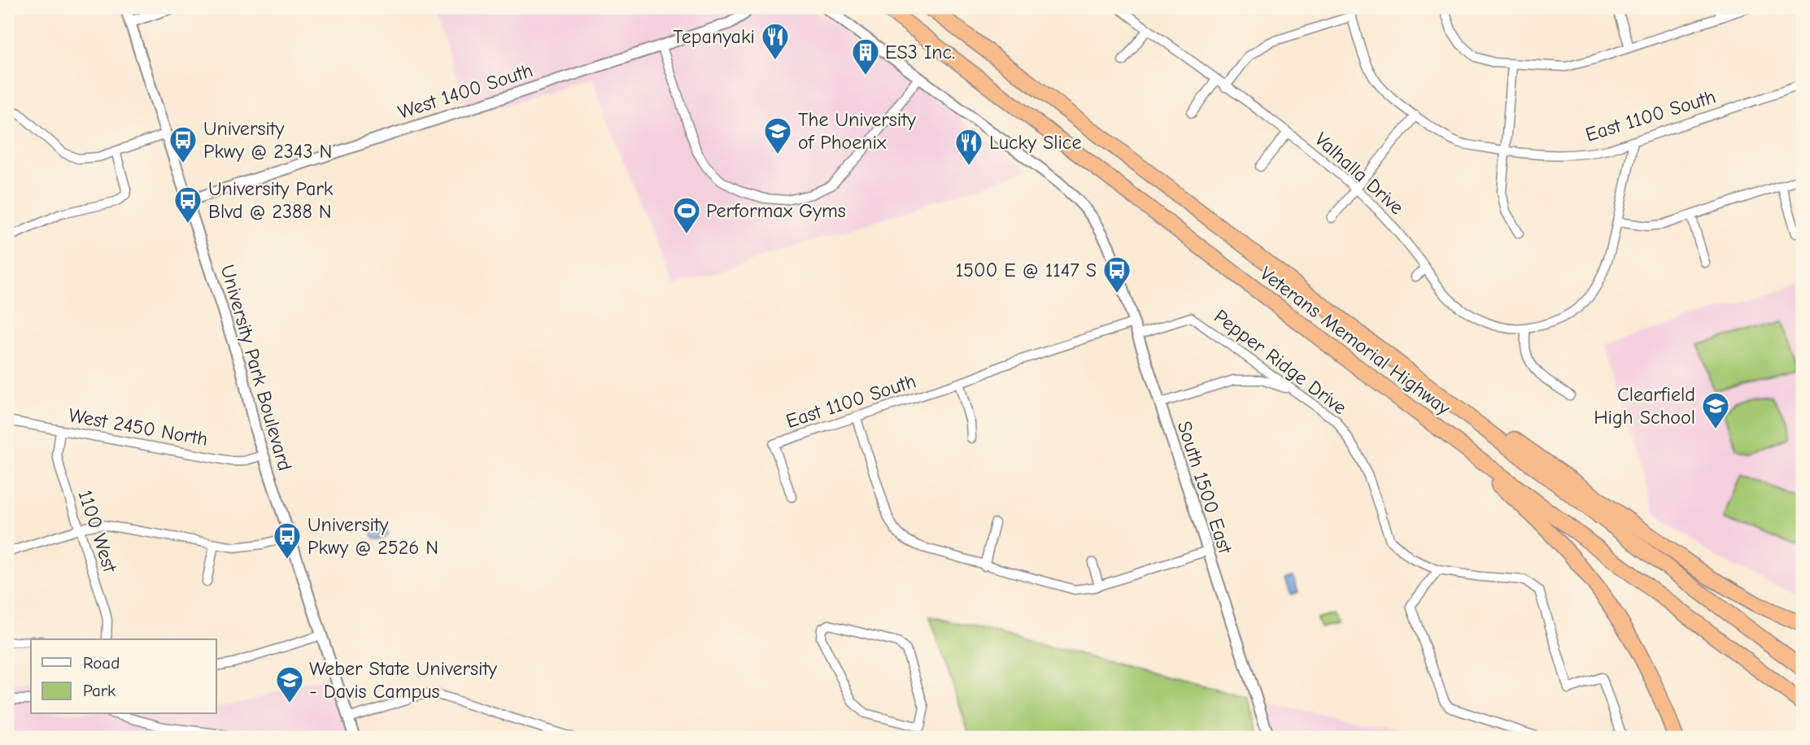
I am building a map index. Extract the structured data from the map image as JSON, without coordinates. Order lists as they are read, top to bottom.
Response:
{
  "streets": {
    "highway": ["Veterans Memorial Highway"],
    "street": [
      "West 1400 South",
      "East 1100 South",
      "Valhalla Drive",
      "Pepper Ridge Drive",
      "University Park Boulevard",
      "West 2450 North",
      "South 1500 East",
      "1100 West"
    ]
  },
  "crossings": [
    ["West 1400 South", "University Park Boulevard"],
    ["East 1100 South", "South 1500 East"],
    ["Pepper Ridge Drive", "South 1500 East"],
    ["University Park Boulevard", "West 2450 North"],
    ["West 2450 North", "1100 West"]
  ],
  "places": {
    "restaurant": ["Tepanyaki", "Lucky Slice"],
    "building": ["ES3 Inc."],
    "school or university": ["The University of Phoenix", "Clearfield High School", "Weber State University - Davis Campus"],
    "bus stop": [
      "University Pkwy @ 2343 N",
      "University Park Blvd @ 2388 N",
      "1500 E @ 1147 S",
      "University Pkwy @ 2526 N"
    ],
    "sports": ["Performax Gyms"]
  },
  "legend": ["Road", "Park"]
}
